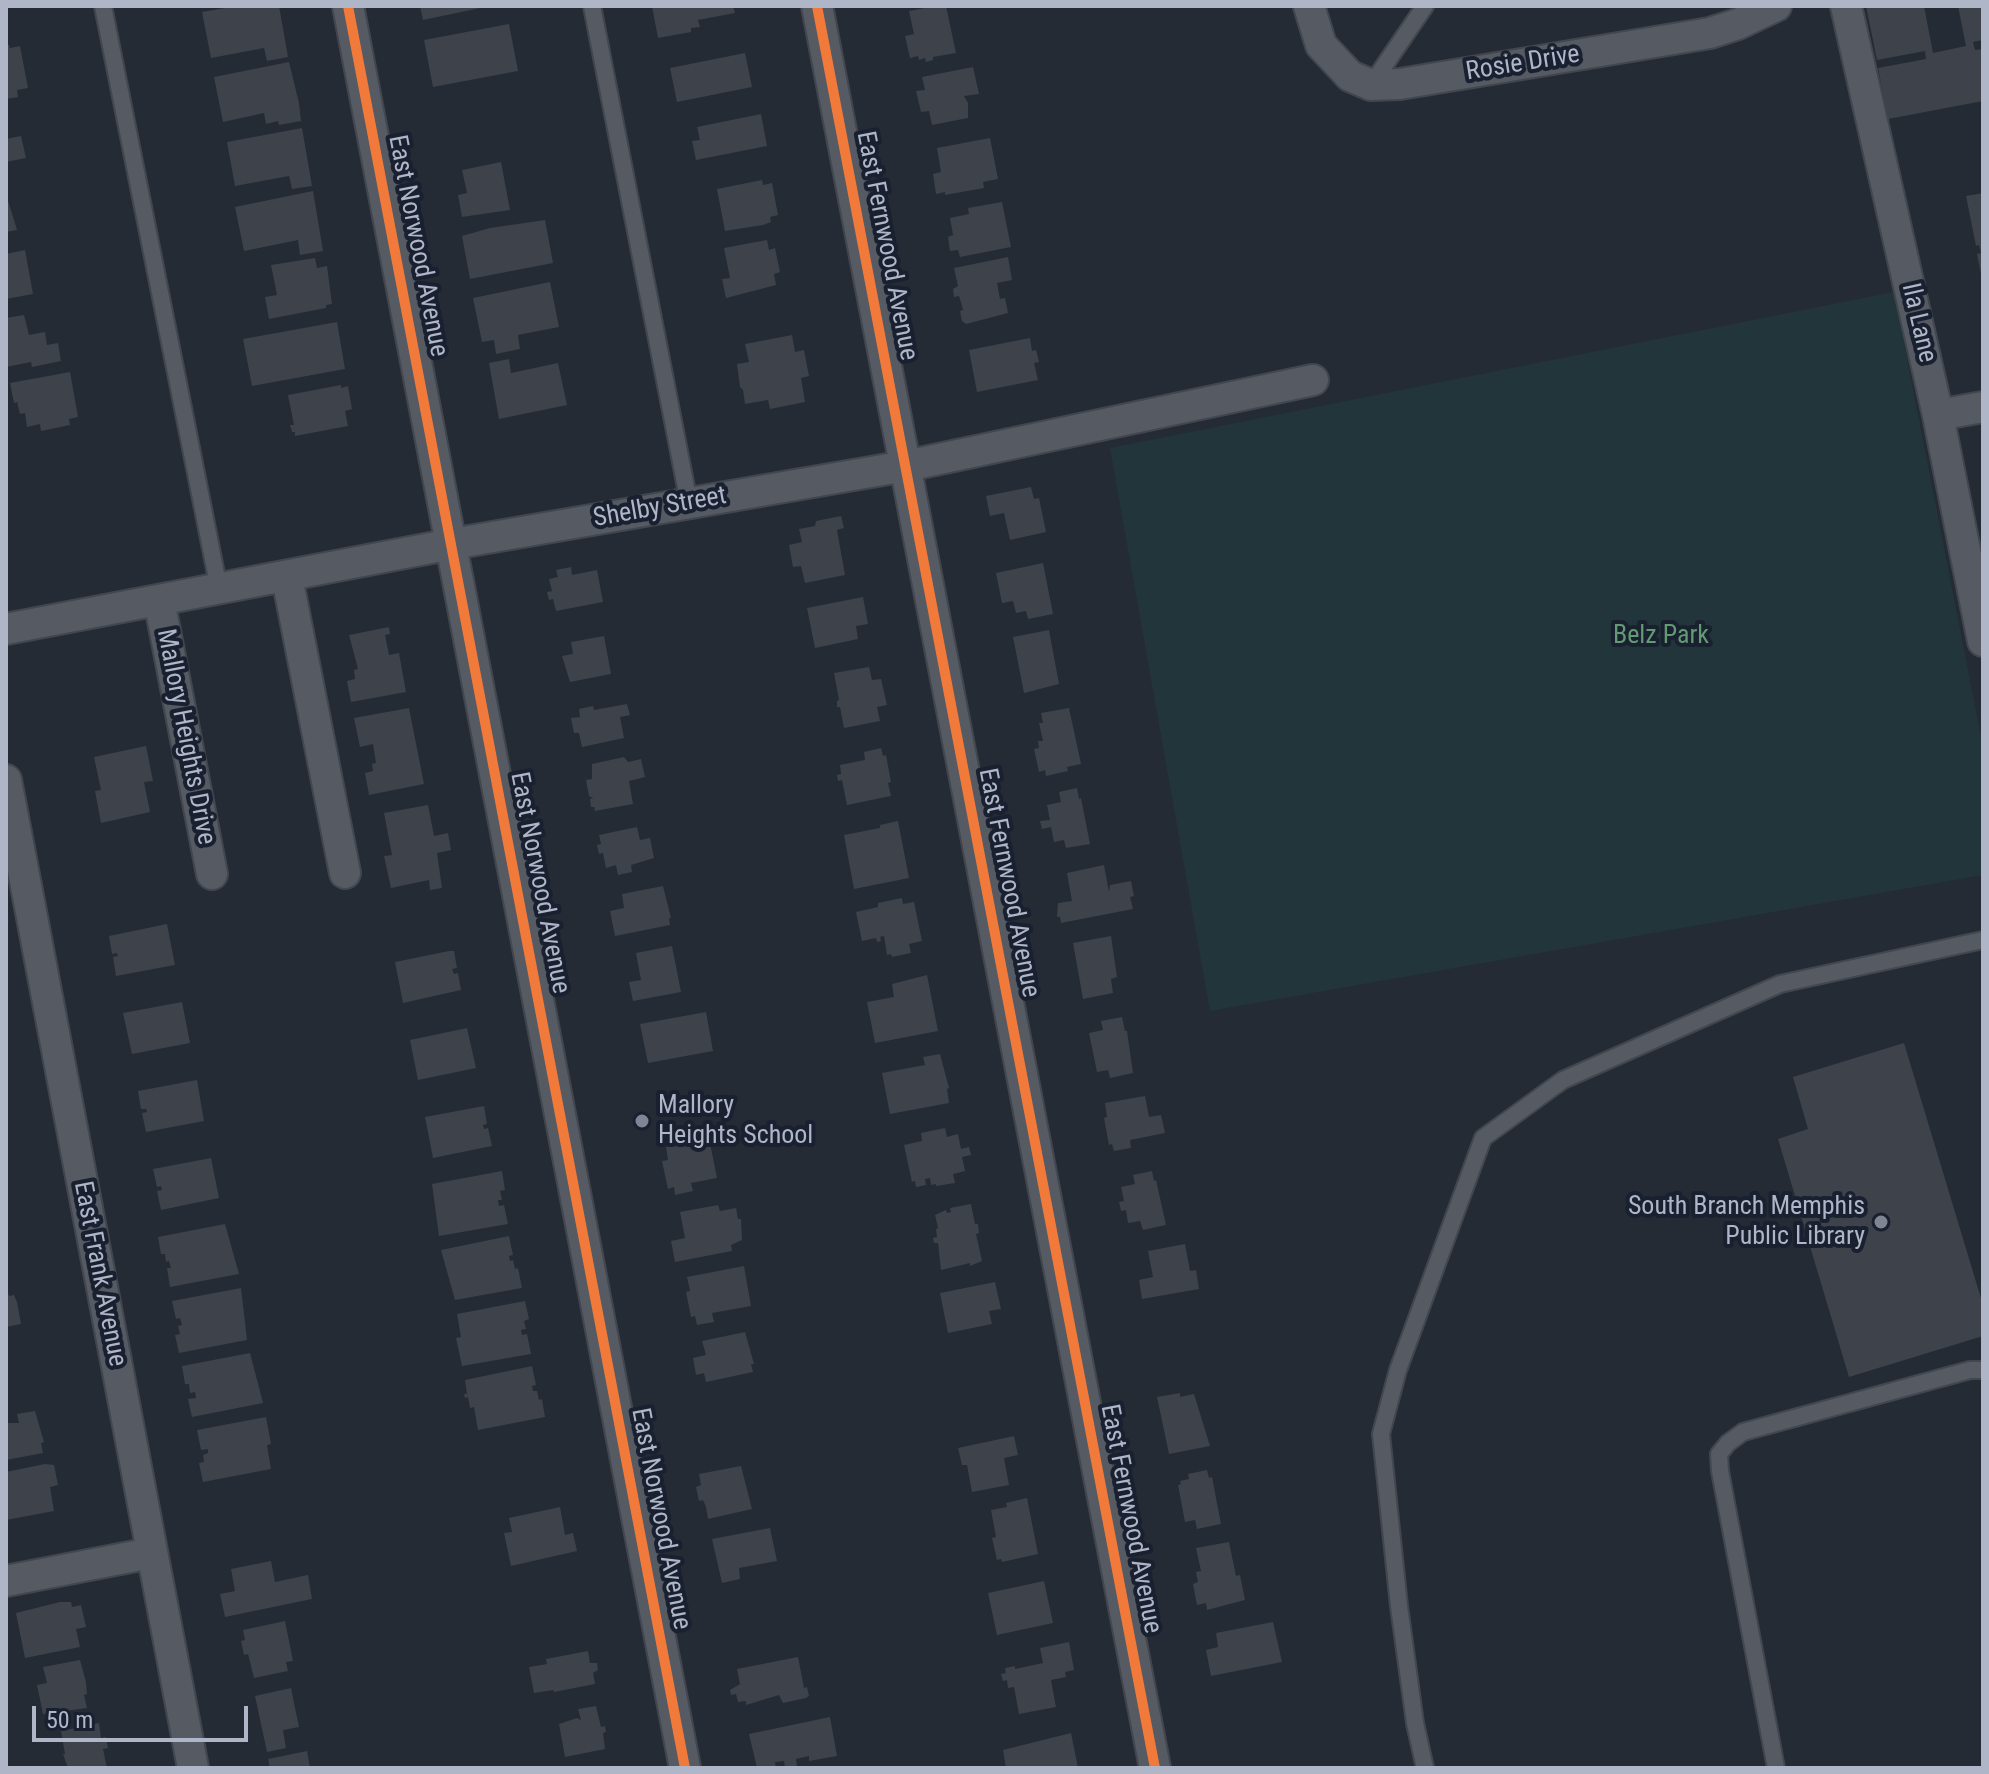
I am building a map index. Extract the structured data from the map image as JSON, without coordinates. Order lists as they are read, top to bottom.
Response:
{
  "streets": {
    "street": [
      "Rosie Drive",
      "East Norwood Avenue",
      "East Fernwood Avenue",
      "Ila Lane",
      "Shelby Street",
      "Mallory Heights Drive",
      "East Frank Avenue"
    ]
  },
  "crossings": [
    ["East Norwood Avenue", "Shelby Street"],
    ["East Fernwood Avenue", "Shelby Street"],
    ["Shelby Street", "Mallory Heights Drive"]
  ],
  "parks": ["Belz Park"],
  "places": ["Mallory Heights School", "South Branch Memphis Public Library"],
  "scale_bar": "50 m"
}
